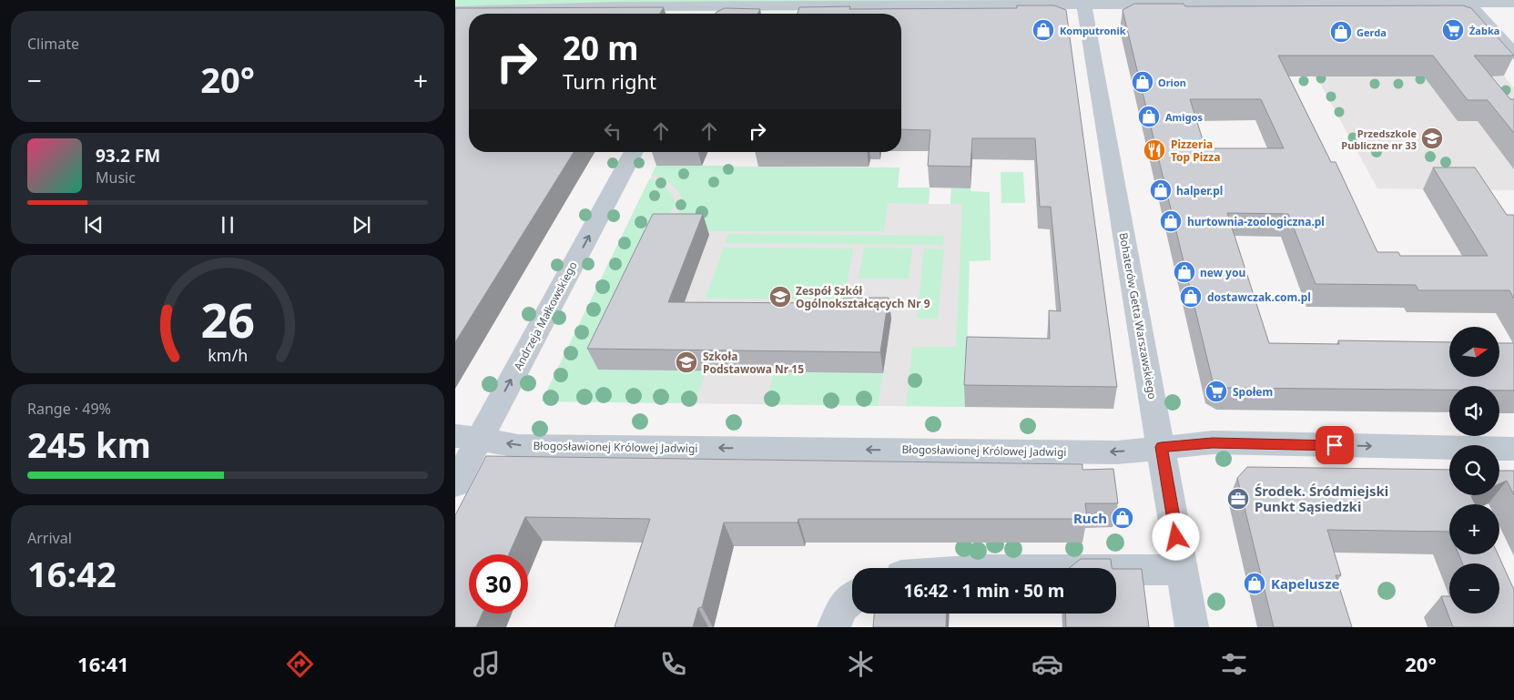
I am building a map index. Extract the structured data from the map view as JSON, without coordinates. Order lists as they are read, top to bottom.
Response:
{
  "streets": {
    "street": ["Andrzeja Małkowskiego", "Bohaterów Getta Warszawskiego", "Błogosławionej Królowej Jadwigi"]
  },
  "crossings": [
    ["Andrzeja Małkowskiego", "Błogosławionej Królowej Jadwigi"],
    ["Bohaterów Getta Warszawskiego", "Błogosławionej Królowej Jadwigi"]
  ],
  "one_way": ["Andrzeja Małkowskiego"],
  "places": {
    "shop": [
      "Komputronik",
      "Gerda",
      "Orion",
      "Amigos",
      "halper.pl",
      "hurtownia-zoologiczna.pl",
      "new you",
      "dostawczak.com.pl",
      "Ruch",
      "Kapelusze"
    ],
    "supermarket": ["Żabka", "Społem"],
    "school or university": ["Przedszkole Publiczne nr 33", "Zespół Szkół Ogólnokształcących Nr 9", "Szkoła Podstawowa Nr 15"],
    "restaurant": ["Pizzeria Top Pizza"],
    "office": ["Środek. Śródmiejski Punkt Sąsiedzki"]
  },
  "north": "right",
  "page": {
    "tile": [
      "Climate",
      ["Range · 49%", "245 km"],
      ["Arrival", "16:42"]
    ],
    "turn": ["20 m", "Turn right"],
    "heat": ["−", "20°", "+"],
    "song": ["93.2 FM", "Music"],
    "map_buttons": ["+", "−"],
    "limit": "30",
    "trip": "16:42 · 1 min · 50 m",
    "tabs": ["16:41", "20°"],
    "gauge": ["26", "km/h"]
  }
}
